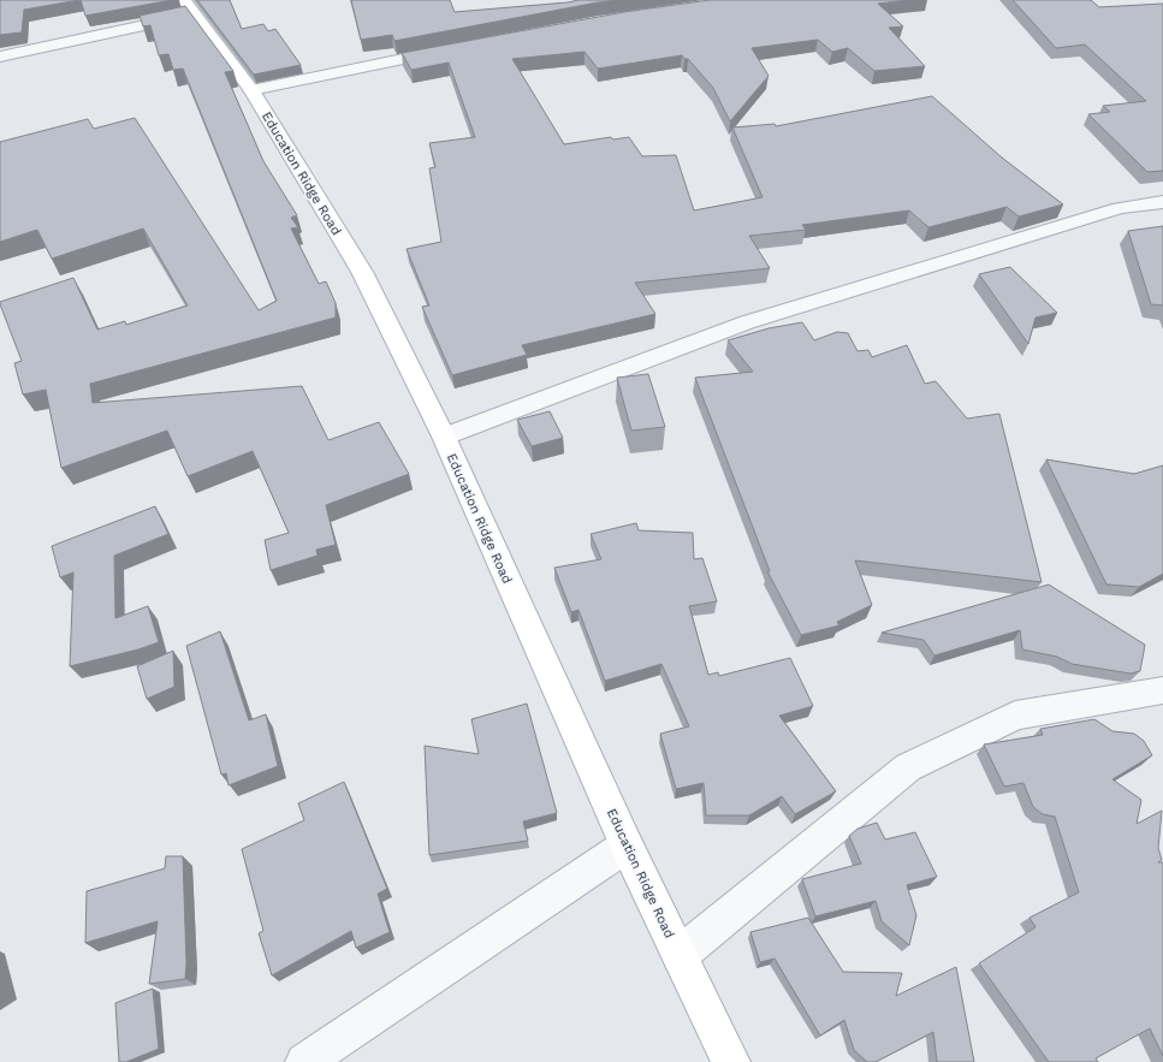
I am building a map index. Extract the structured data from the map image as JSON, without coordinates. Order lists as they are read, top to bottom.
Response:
{
  "streets": {
    "main road": ["Education Ridge Road"]
  }
}
